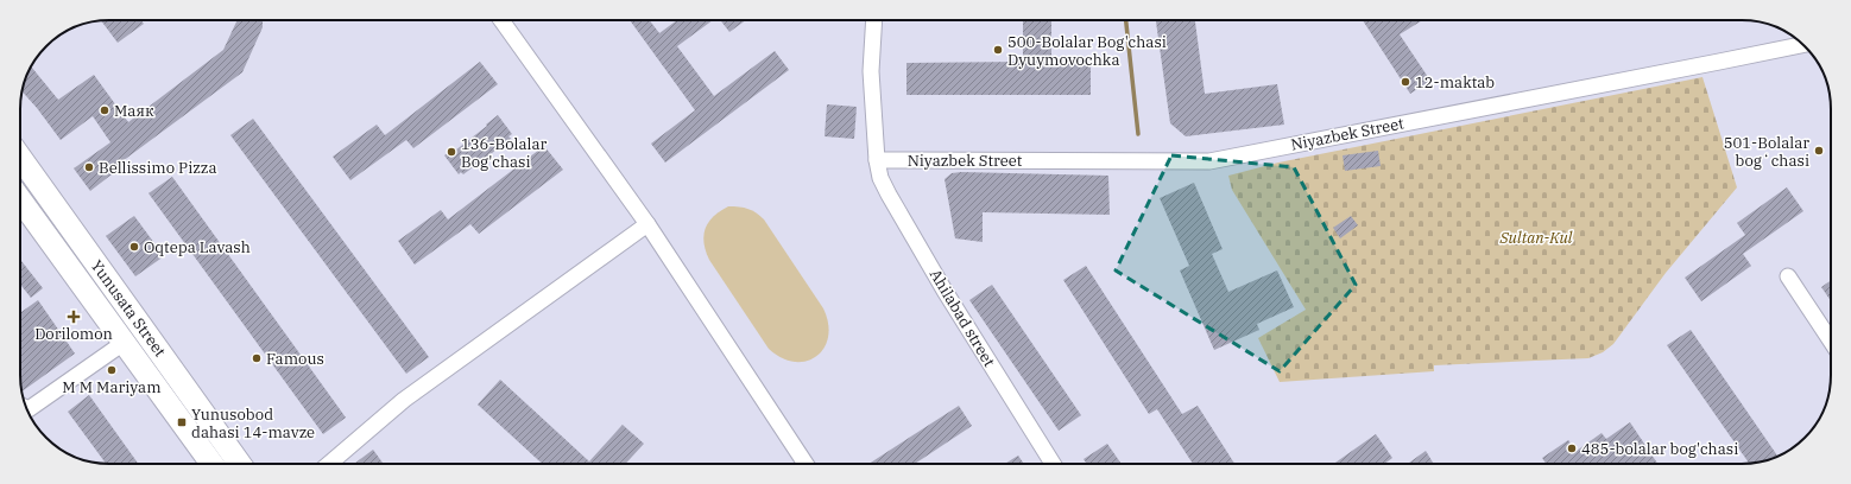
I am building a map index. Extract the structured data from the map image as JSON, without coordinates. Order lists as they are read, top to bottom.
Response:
{
  "streets": {
    "main road": ["Yunusata Street"],
    "street": ["Niyazbek Street", "Ahilabad street"]
  },
  "crossings": [
    ["Niyazbek Street", "Ahilabad street"]
  ],
  "parks": ["Sultan-Kul"],
  "places": {
    "other": [
      "500-Bolalar Bog'chasi Dyuymovochka",
      "12-maktab",
      "Маяк",
      "501-Bolalar bogʻchasi",
      "136-Bolalar Bog'chasi",
      "Bellissimo Pizza",
      "Oqtepa Lavash",
      "Famous",
      "M M Mariyam",
      "485-bolalar bog'chasi"
    ],
    "health": ["Dorilomon"],
    "transit": ["Yunusobod dahasi 14-mavze"]
  }
}
